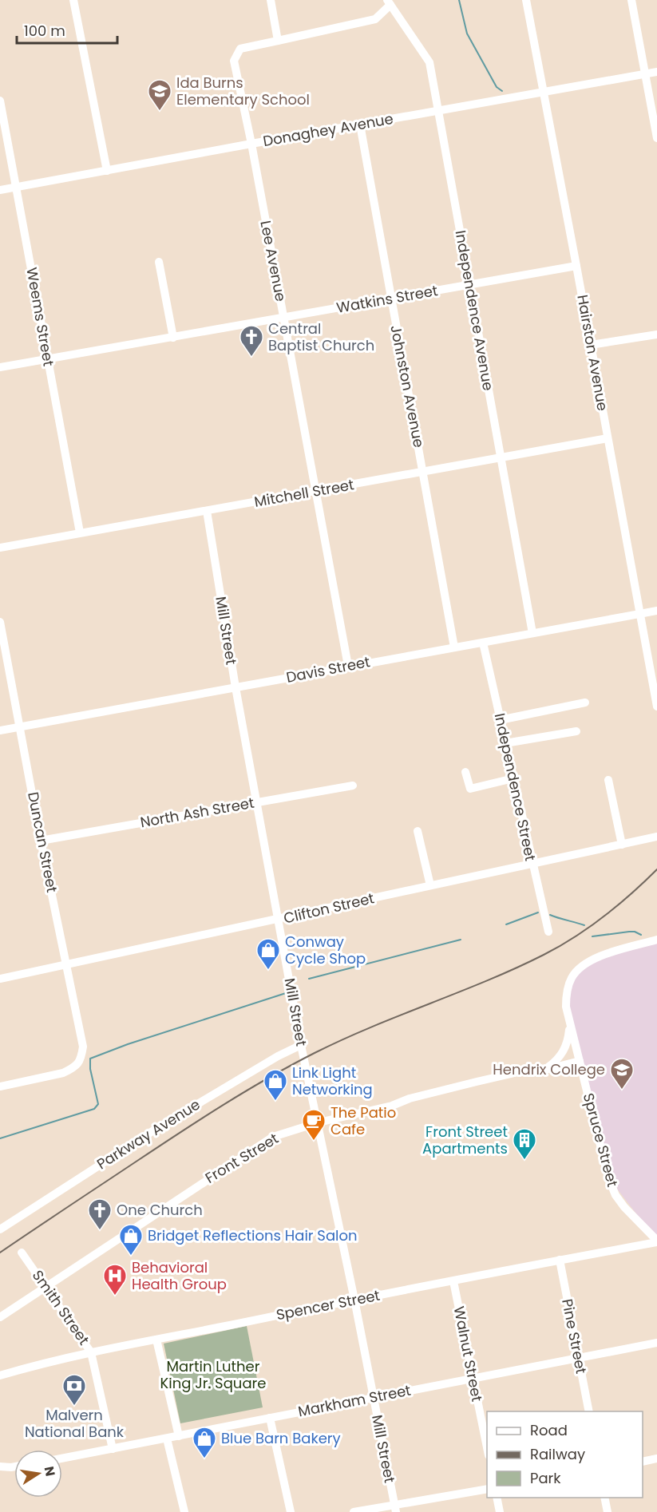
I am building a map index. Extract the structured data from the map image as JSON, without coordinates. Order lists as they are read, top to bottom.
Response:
{
  "streets": {
    "street": [
      "Donaghey Avenue",
      "Lee Avenue",
      "Watkins Street",
      "Independence Avenue",
      "Weems Street",
      "Hairston Avenue",
      "Johnston Avenue",
      "Mitchell Street",
      "Mill Street",
      "Davis Street",
      "Independence Street",
      "North Ash Street",
      "Duncan Street",
      "Clifton Street",
      "Parkway Avenue",
      "Spruce Street",
      "Front Street",
      "Spencer Street",
      "Smith Street",
      "Pine Street",
      "Walnut Street",
      "Markham Street"
    ]
  },
  "crossings": [
    ["Donaghey Avenue", "Lee Avenue"],
    ["Donaghey Avenue", "Independence Avenue"],
    ["Donaghey Avenue", "Weems Street"],
    ["Donaghey Avenue", "Hairston Avenue"],
    ["Donaghey Avenue", "Johnston Avenue"],
    ["Lee Avenue", "Watkins Street"],
    ["Lee Avenue", "Independence Avenue"],
    ["Lee Avenue", "Mitchell Street"],
    ["Lee Avenue", "Davis Street"],
    ["Watkins Street", "Independence Avenue"],
    ["Watkins Street", "Weems Street"],
    ["Watkins Street", "Hairston Avenue"],
    ["Watkins Street", "Johnston Avenue"],
    ["Independence Avenue", "Mitchell Street"],
    ["Independence Avenue", "Davis Street"],
    ["Weems Street", "Mitchell Street"],
    ["Hairston Avenue", "Mitchell Street"],
    ["Hairston Avenue", "Davis Street"],
    ["Johnston Avenue", "Mitchell Street"],
    ["Johnston Avenue", "Davis Street"],
    ["Mitchell Street", "Mill Street"],
    ["Mill Street", "Davis Street"],
    ["Mill Street", "North Ash Street"],
    ["Mill Street", "Clifton Street"],
    ["Mill Street", "Parkway Avenue"],
    ["Mill Street", "Front Street"],
    ["Mill Street", "Spencer Street"],
    ["Mill Street", "Markham Street"],
    ["Davis Street", "Independence Street"],
    ["Davis Street", "Duncan Street"],
    ["Independence Street", "Clifton Street"],
    ["North Ash Street", "Duncan Street"],
    ["Duncan Street", "Clifton Street"],
    ["Spruce Street", "Front Street"],
    ["Spruce Street", "Spencer Street"],
    ["Front Street", "Smith Street"],
    ["Spencer Street", "Smith Street"],
    ["Spencer Street", "Pine Street"],
    ["Spencer Street", "Walnut Street"],
    ["Smith Street", "Markham Street"],
    ["Pine Street", "Markham Street"],
    ["Walnut Street", "Markham Street"]
  ],
  "parks": ["Martin Luther King Jr. Square"],
  "places": {
    "school or university": ["Ida Burns Elementary School", "Hendrix College"],
    "church": ["Central Baptist Church", "One Church"],
    "shop": [
      "Conway Cycle Shop",
      "Link Light Networking",
      "Bridget Reflections Hair Salon",
      "Blue Barn Bakery"
    ],
    "cafe": ["The Patio Cafe"],
    "building": ["Front Street Apartments"],
    "hospital": ["Behavioral Health Group"],
    "bank": ["Malvern National Bank"]
  },
  "legend": ["Road", "Railway", "Park"],
  "scale_bar": "100 m",
  "north": "right"
}
